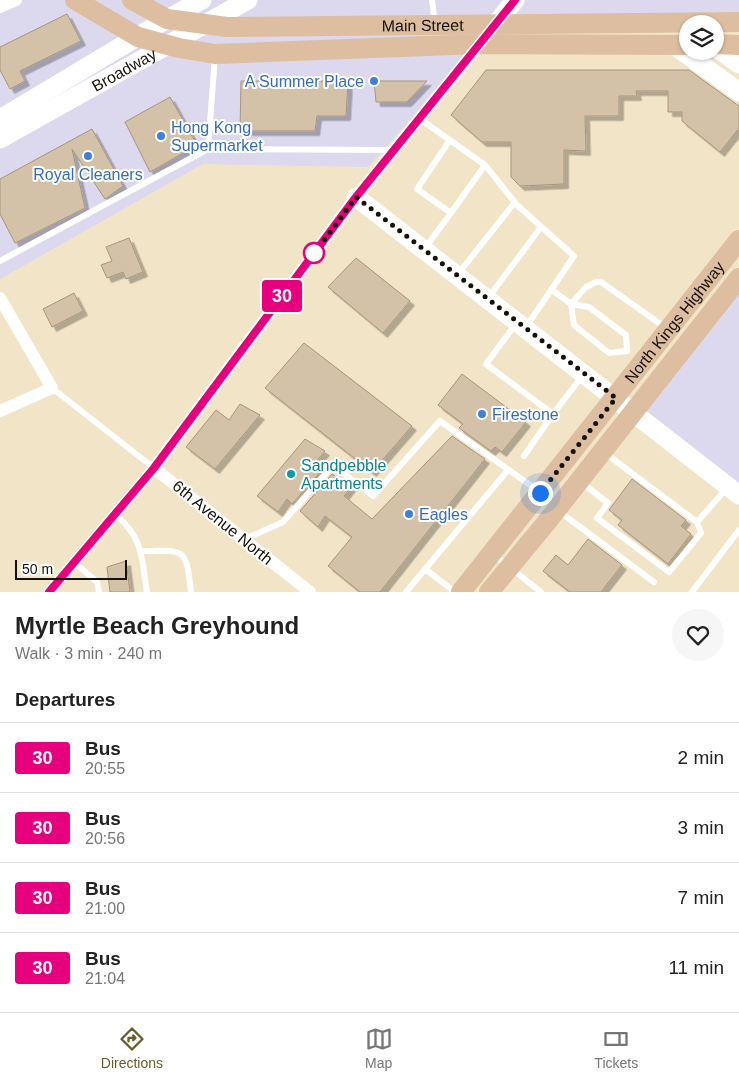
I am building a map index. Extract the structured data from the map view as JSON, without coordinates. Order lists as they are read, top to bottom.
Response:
{
  "streets": {
    "main road": ["Main Street", "Broadway", "North Kings Highway"],
    "street": ["6th Avenue North"]
  },
  "crossings": [
    ["Main Street", "Broadway"]
  ],
  "places": [
    "A Summer Place",
    "Hong Kong Supermarket",
    "Royal Cleaners",
    "Firestone",
    "Sandpebble Apartments",
    "Eagles"
  ],
  "lines": ["bus line 30"],
  "scale_bar": "50 m",
  "page": {
    "on_map": "30",
    "scale": "50 m",
    "heading": [
      ["Myrtle Beach Greyhound", "Walk · 3 min · 240 m"],
      "Departures"
    ],
    "list": [
      {
        "mark": "30",
        "name": "Bus",
        "note": "20:55",
        "value": "2 min"
      },
      {
        "mark": "30",
        "name": "Bus",
        "note": "20:56",
        "value": "3 min"
      },
      {
        "mark": "30",
        "name": "Bus",
        "note": "21:00",
        "value": "7 min"
      },
      {
        "mark": "30",
        "name": "Bus",
        "note": "21:04",
        "value": "11 min"
      }
    ],
    "tabs": ["Directions", "Map", "Tickets"]
  }
}
